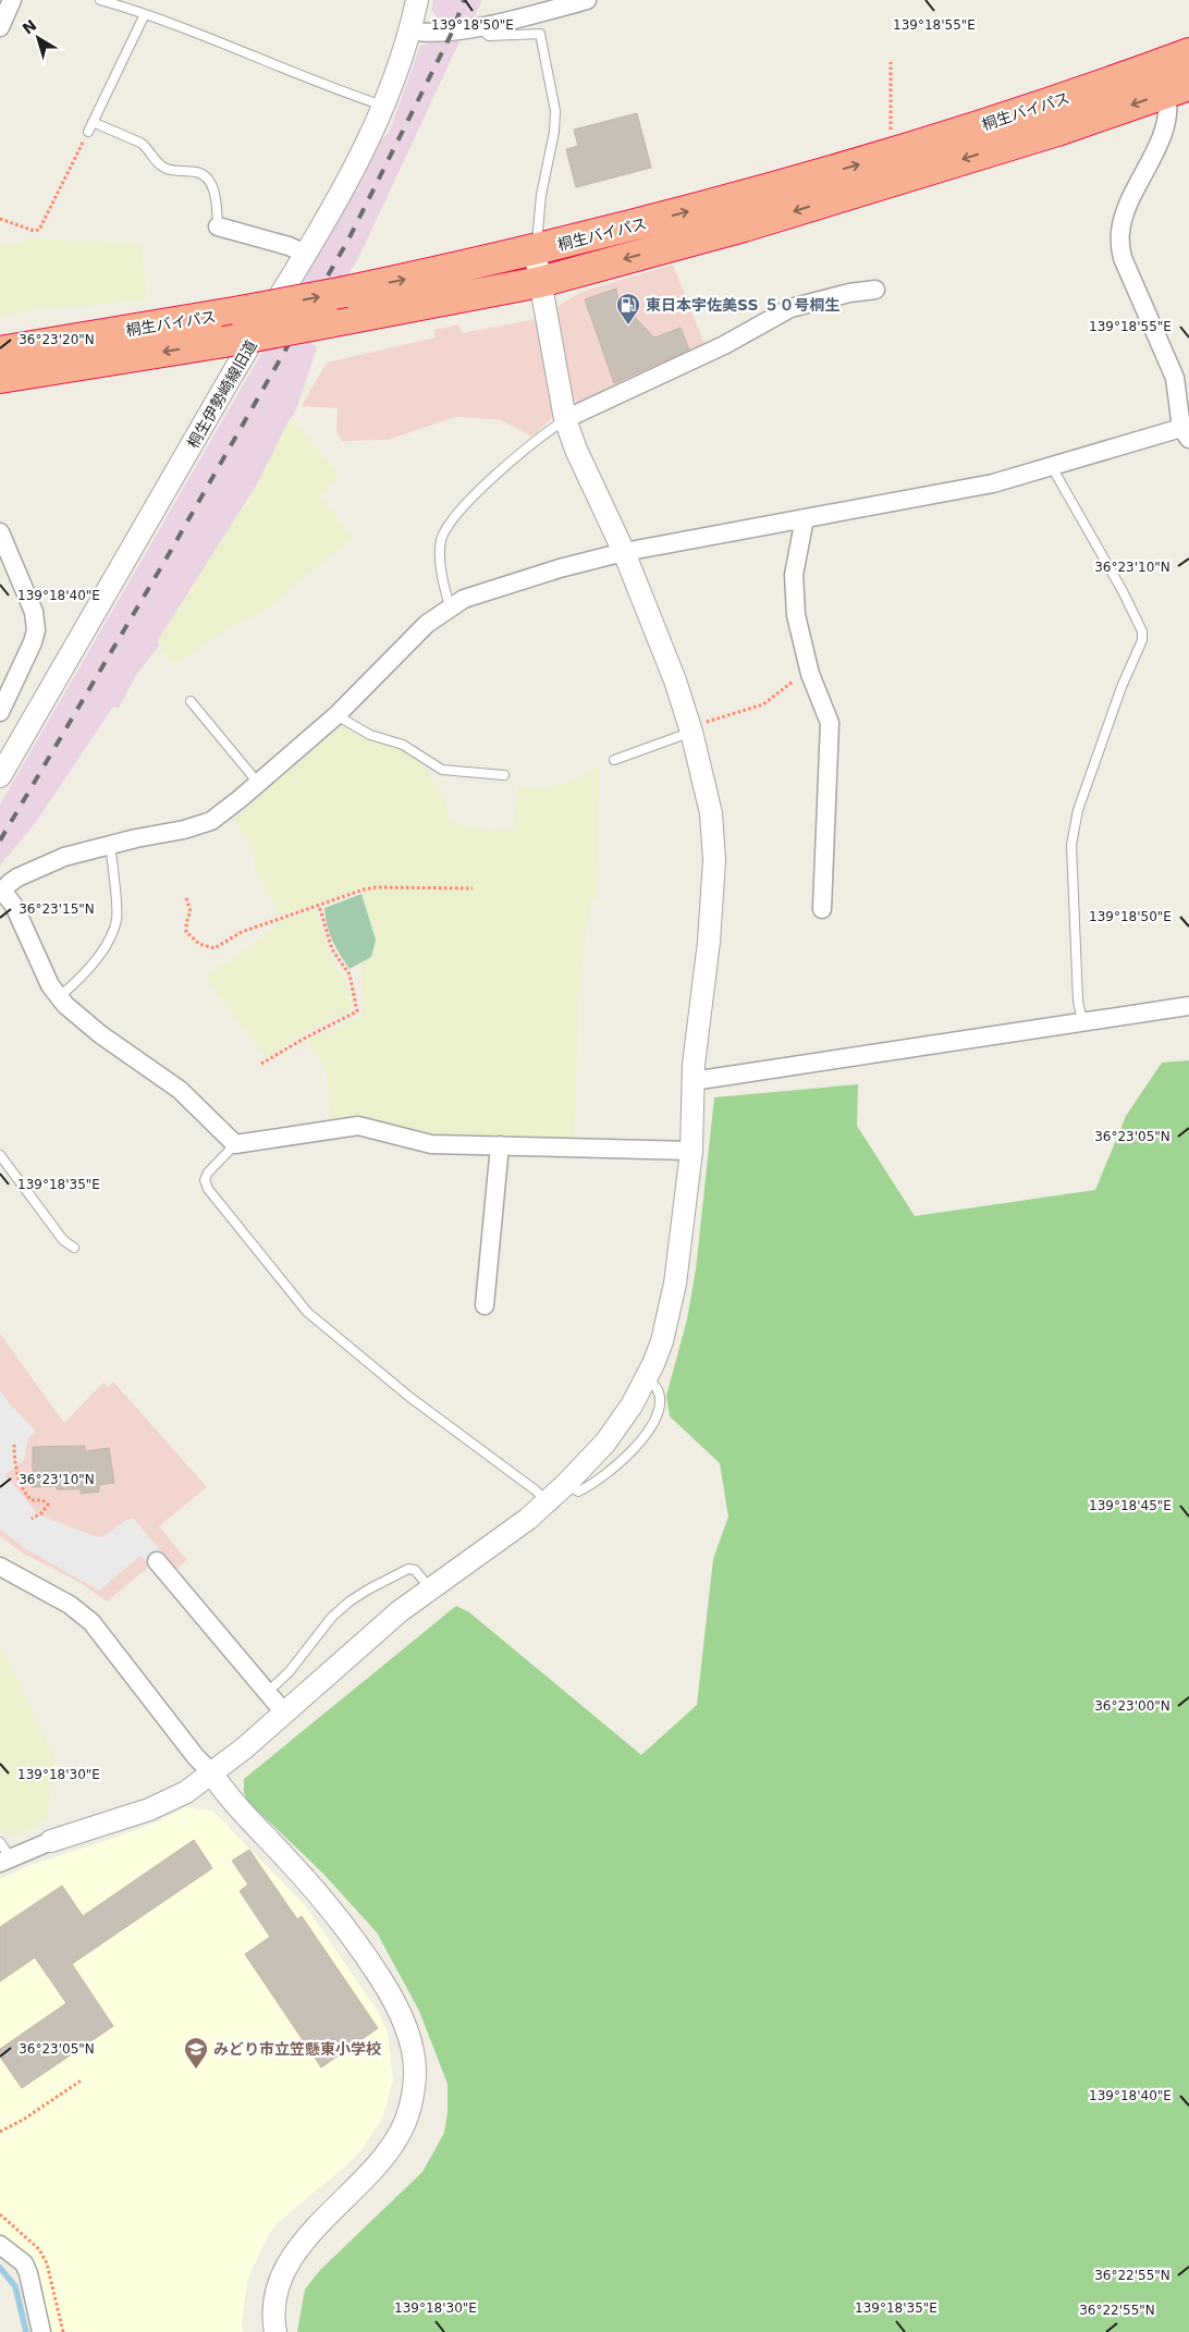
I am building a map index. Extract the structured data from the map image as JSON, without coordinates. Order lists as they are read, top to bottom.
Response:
{
  "streets": {
    "highway": ["桐生バイパス"],
    "street": ["桐生伊勢崎線旧道"]
  },
  "places": {
    "fuel station": ["東日本宇佐美SS ５０号桐生"],
    "school or university": ["みどり市立笠懸東小学校"]
  },
  "north": "top left",
  "coordinates": [
    "139°18'50\"E",
    "139°18'55\"E",
    "36°23'20\"N",
    "36°23'10\"N",
    "139°18'40\"E",
    "36°23'15\"N",
    "36°23'05\"N",
    "139°18'35\"E",
    "139°18'45\"E",
    "36°23'00\"N",
    "139°18'30\"E",
    "36°22'55\"N"
  ]
}
